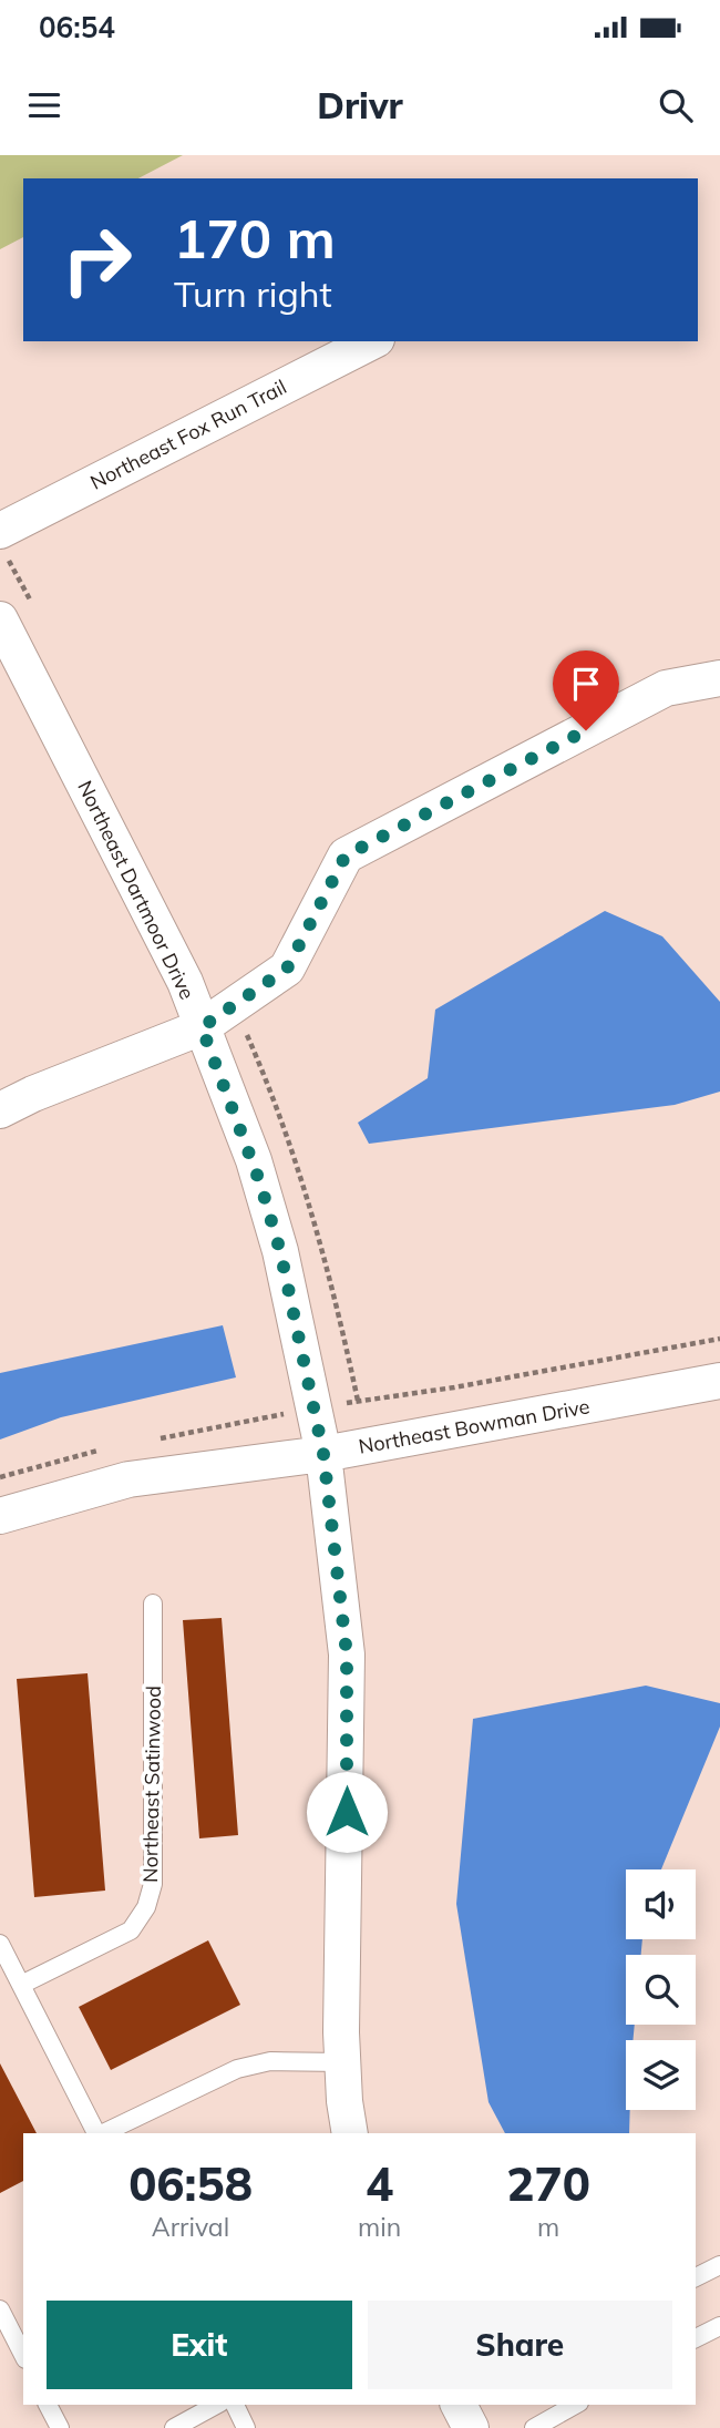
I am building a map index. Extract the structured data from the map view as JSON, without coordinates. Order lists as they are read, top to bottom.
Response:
{
  "streets": {
    "street": ["Northeast Fox Run Trail", "Northeast Dartmoor Drive", "Northeast Bowman Drive"],
    "lane": ["Northeast Satinwood"]
  },
  "crossings": [
    ["Northeast Dartmoor Drive", "Northeast Bowman Drive"]
  ],
  "page": {
    "status": "06:54",
    "header": "Drivr",
    "turn": ["170 m", "Turn right"],
    "eta": [
      "06:58",
      "Arrival",
      "4",
      "min",
      "270",
      "m"
    ],
    "buttons": ["Exit", "Share"]
  }
}
